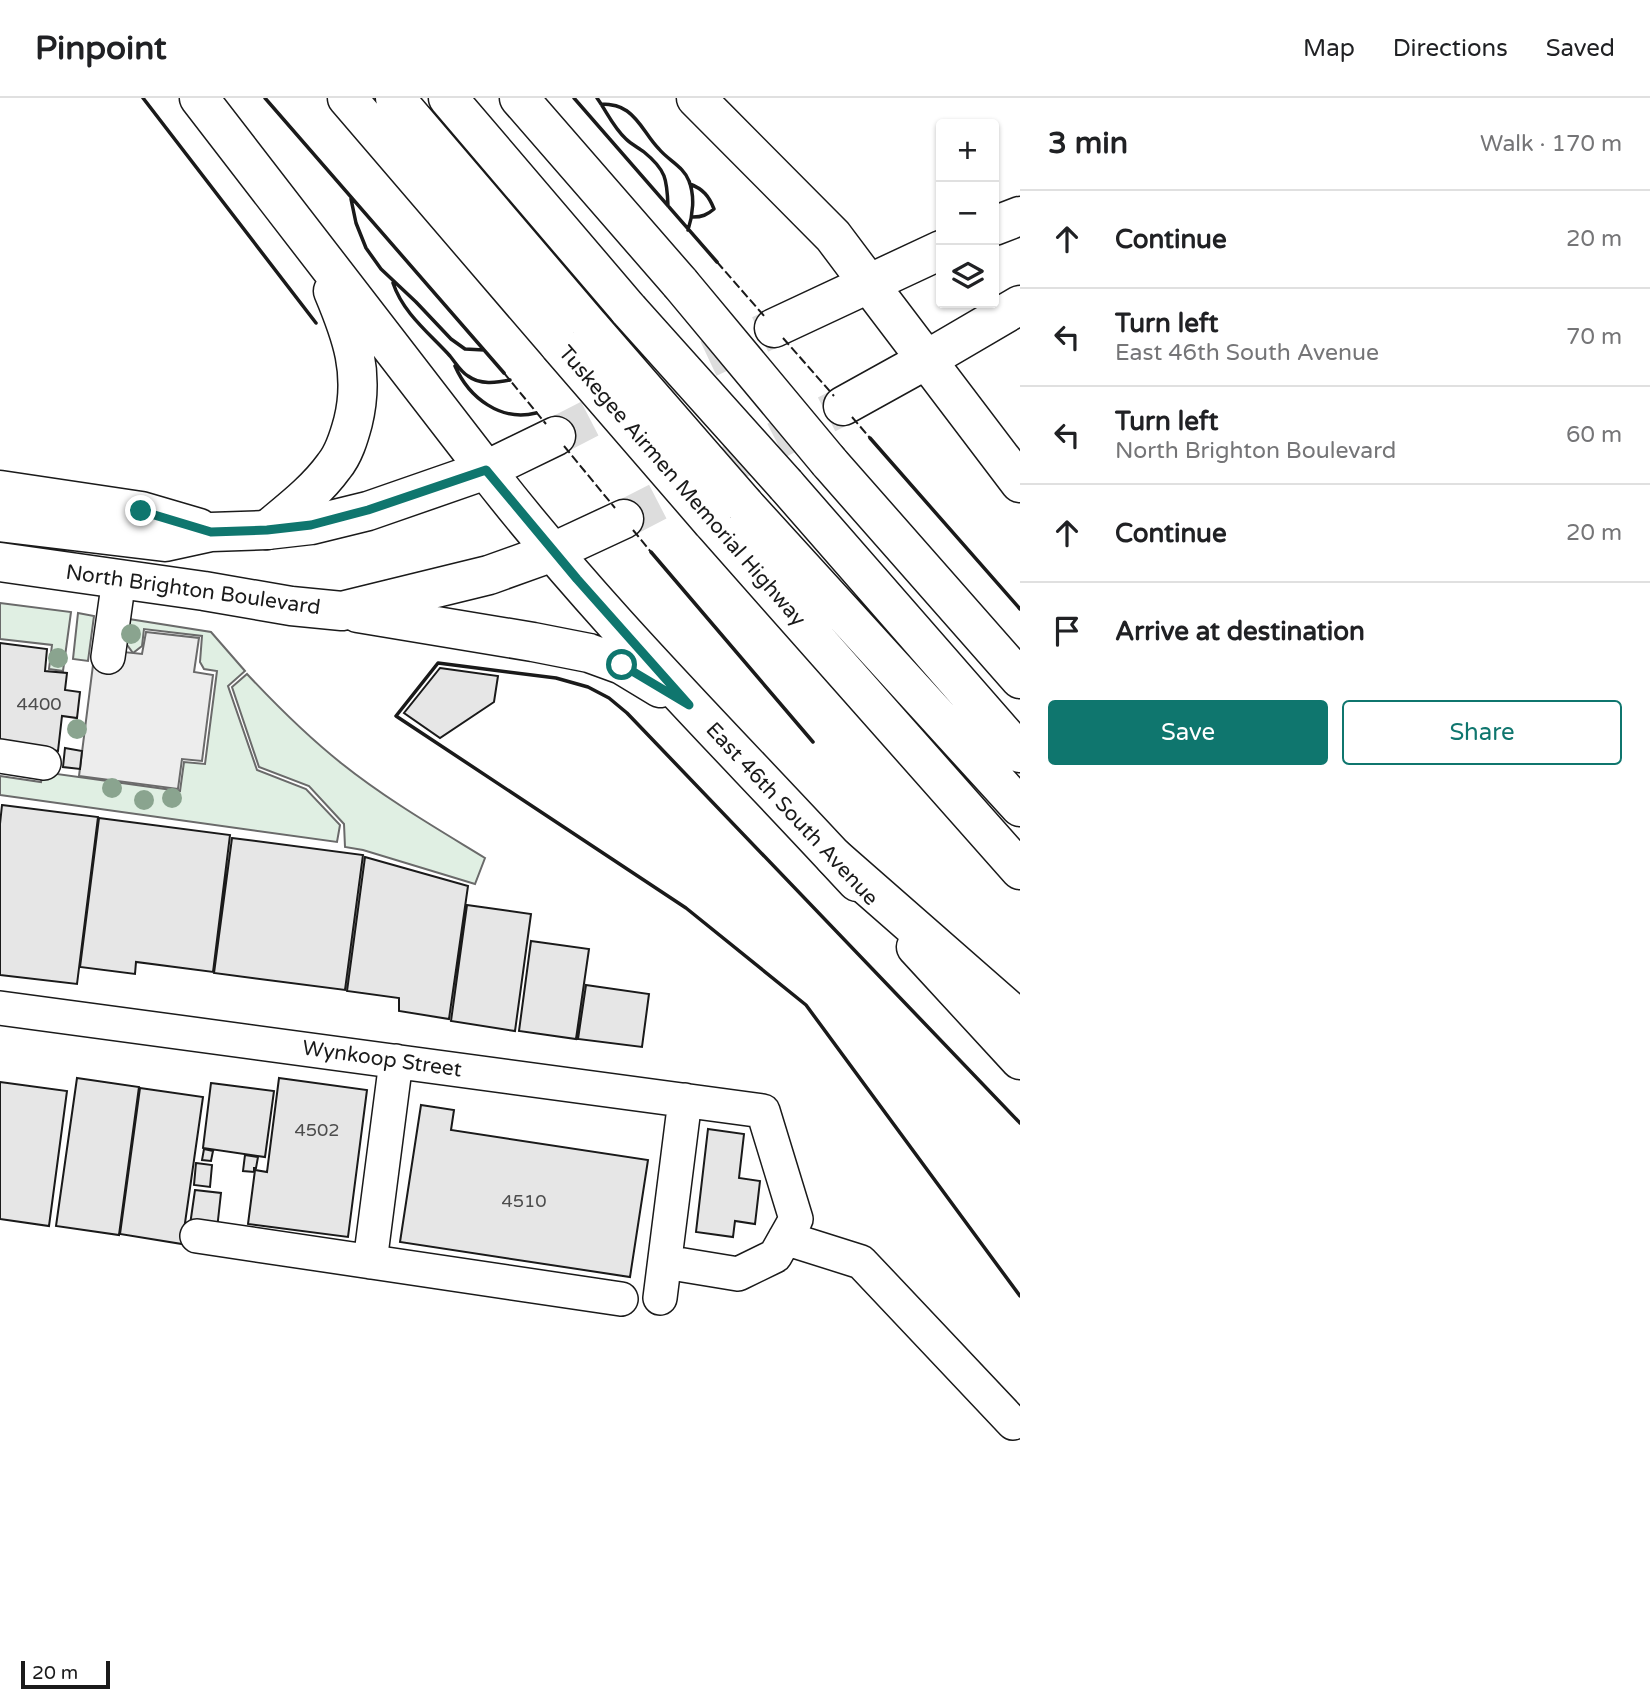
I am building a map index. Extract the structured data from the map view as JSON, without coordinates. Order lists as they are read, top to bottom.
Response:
{
  "streets": {
    "main road": ["Tuskegee Airmen Memorial Highway", "North Brighton Boulevard", "East 46th South Avenue"],
    "street": ["Wynkoop Street"]
  },
  "crossings": [
    ["North Brighton Boulevard", "East 46th South Avenue"]
  ],
  "house_numbers": ["4400", "4502", "4510"],
  "scale_bar": "20 m",
  "page": {
    "header": "Pinpoint",
    "nav": ["Map", "Directions", "Saved"],
    "heading": ["3 min", "Walk · 170 m"],
    "map_buttons": ["+", "−"],
    "list": [
      ["Continue", "20 m"],
      ["Turn left", "East 46th South Avenue", "70 m"],
      ["Turn left", "North Brighton Boulevard", "60 m"],
      ["Continue", "20 m"],
      "Arrive at destination"
    ],
    "buttons": ["Save", "Share"],
    "scale": "20 m"
  }
}
